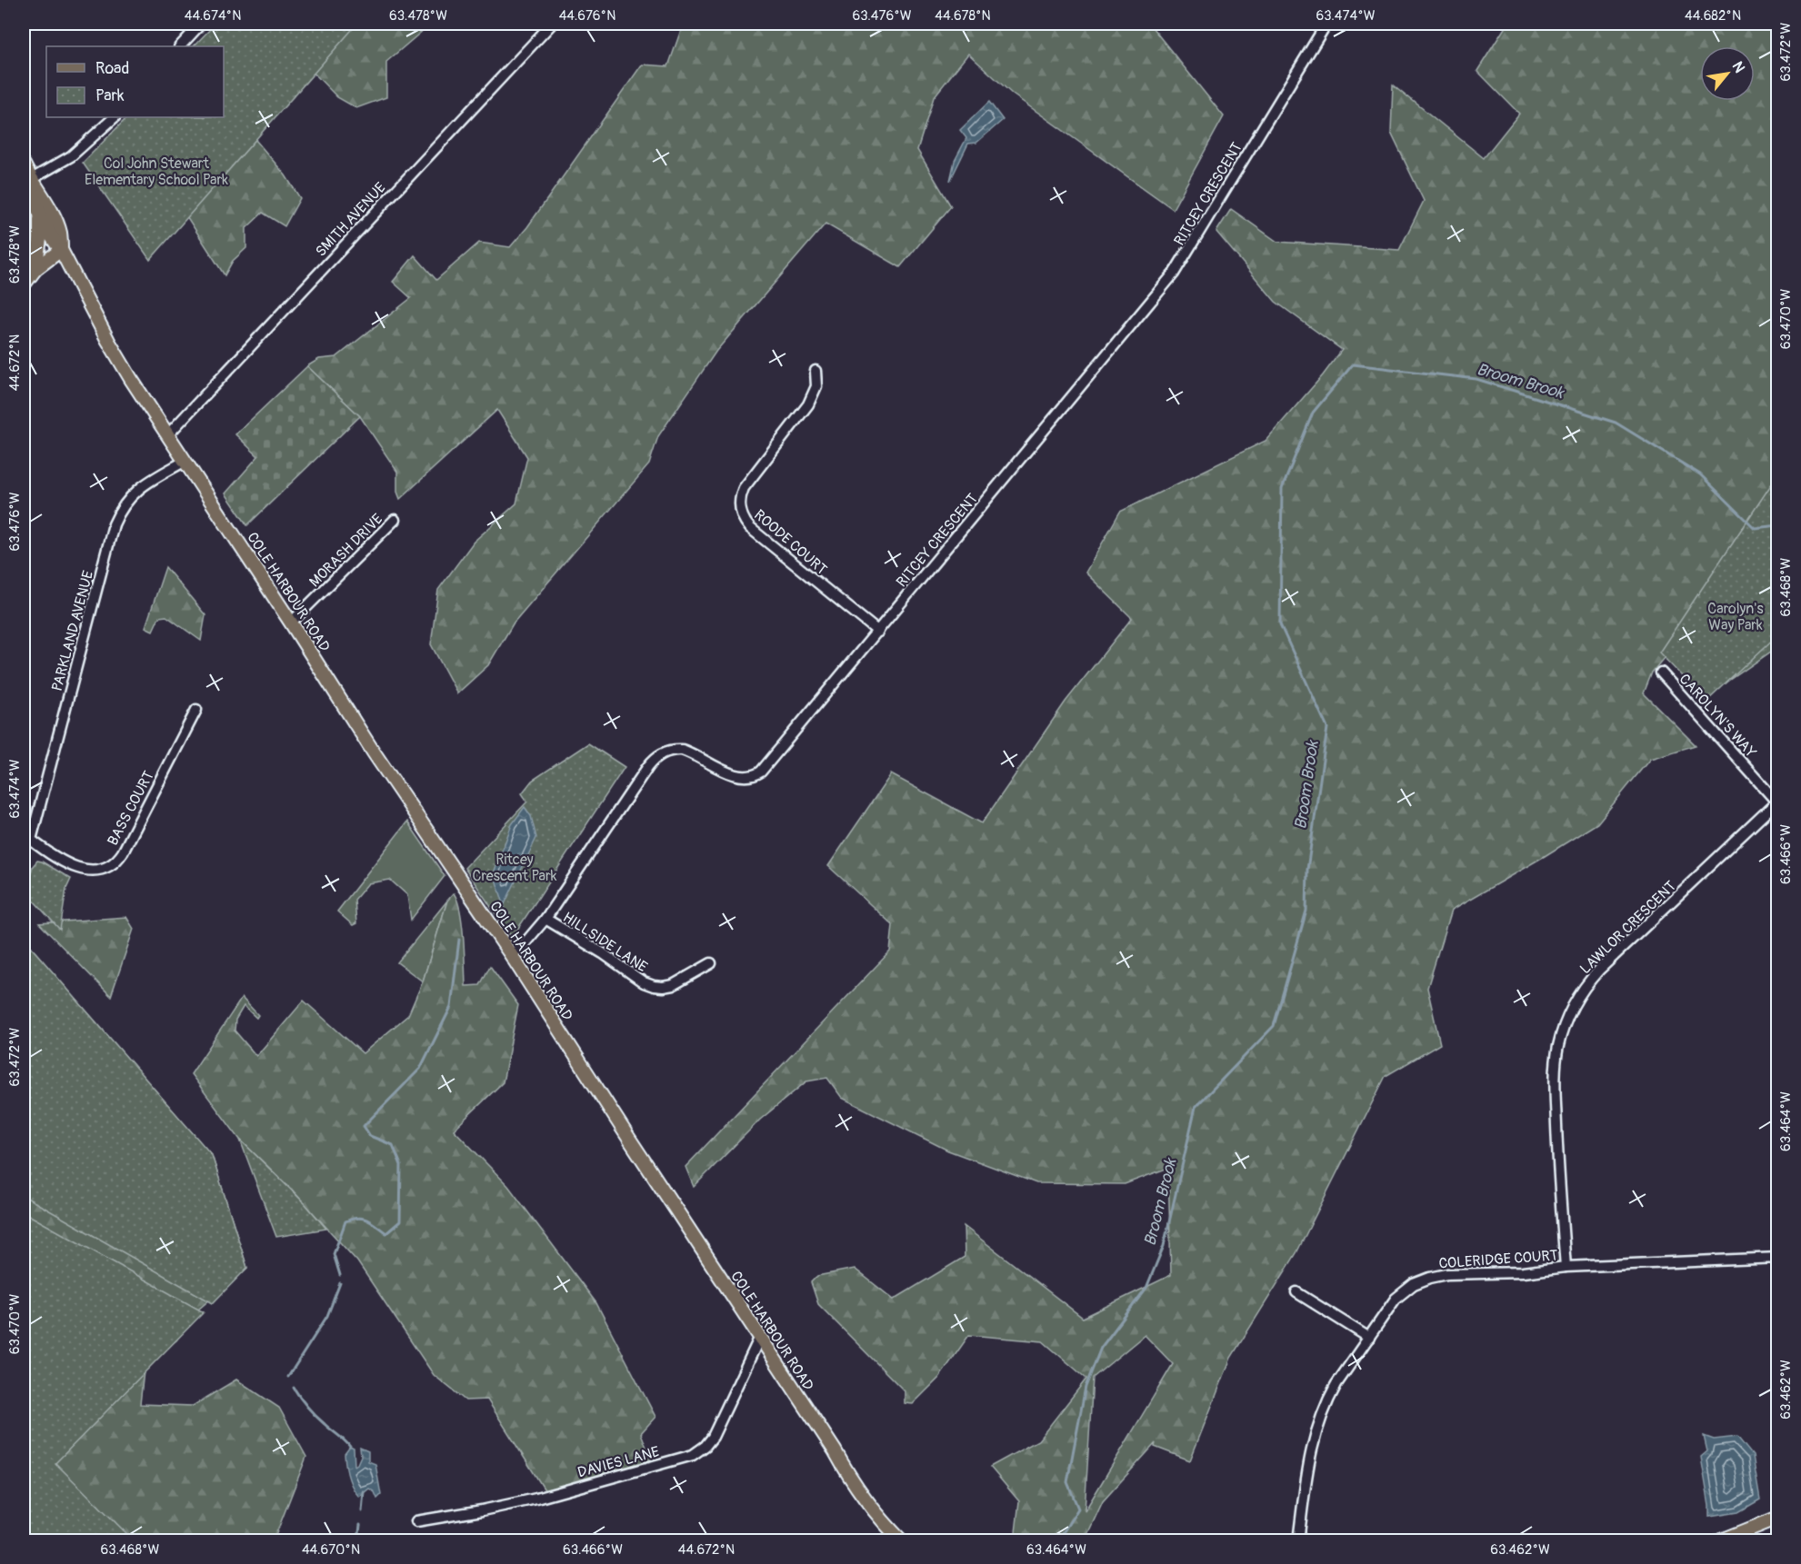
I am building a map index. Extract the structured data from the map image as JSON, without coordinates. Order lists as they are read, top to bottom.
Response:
{
  "streets": {
    "main road": ["COLE HARBOUR ROAD"],
    "street": [
      "RITCEY CRESCENT",
      "SMITH AVENUE",
      "ROODE COURT",
      "MORASH DRIVE",
      "PARKLAND AVENUE",
      "CAROLYN'S WAY",
      "BASS COURT",
      "LAWLOR CRESCENT",
      "HILLSIDE LANE",
      "COLERIDGE COURT",
      "DAVIES LANE"
    ]
  },
  "crossings": [
    ["RITCEY CRESCENT", "ROODE COURT"],
    ["RITCEY CRESCENT", "COLE HARBOUR ROAD"],
    ["RITCEY CRESCENT", "HILLSIDE LANE"],
    ["SMITH AVENUE", "COLE HARBOUR ROAD"],
    ["MORASH DRIVE", "COLE HARBOUR ROAD"],
    ["COLE HARBOUR ROAD", "PARKLAND AVENUE"],
    ["COLE HARBOUR ROAD", "DAVIES LANE"],
    ["PARKLAND AVENUE", "BASS COURT"],
    ["CAROLYN'S WAY", "LAWLOR CRESCENT"],
    ["LAWLOR CRESCENT", "COLERIDGE COURT"]
  ],
  "water": ["Broom Brook"],
  "parks": ["Col John Stewart Elementary School Park", "Carolyn's Way Park", "Ritcey Crescent Park"],
  "legend": ["Road", "Park"],
  "north": "top right",
  "coordinates": [
    "44.674°N",
    "63.478°W",
    "44.676°N",
    "63.476°W",
    "44.678°N",
    "63.474°W",
    "44.682°N",
    "63.472°W",
    "63.470°W",
    "44.672°N",
    "63.468°W",
    "63.466°W",
    "63.464°W",
    "63.462°W",
    "44.670°N"
  ]
}
